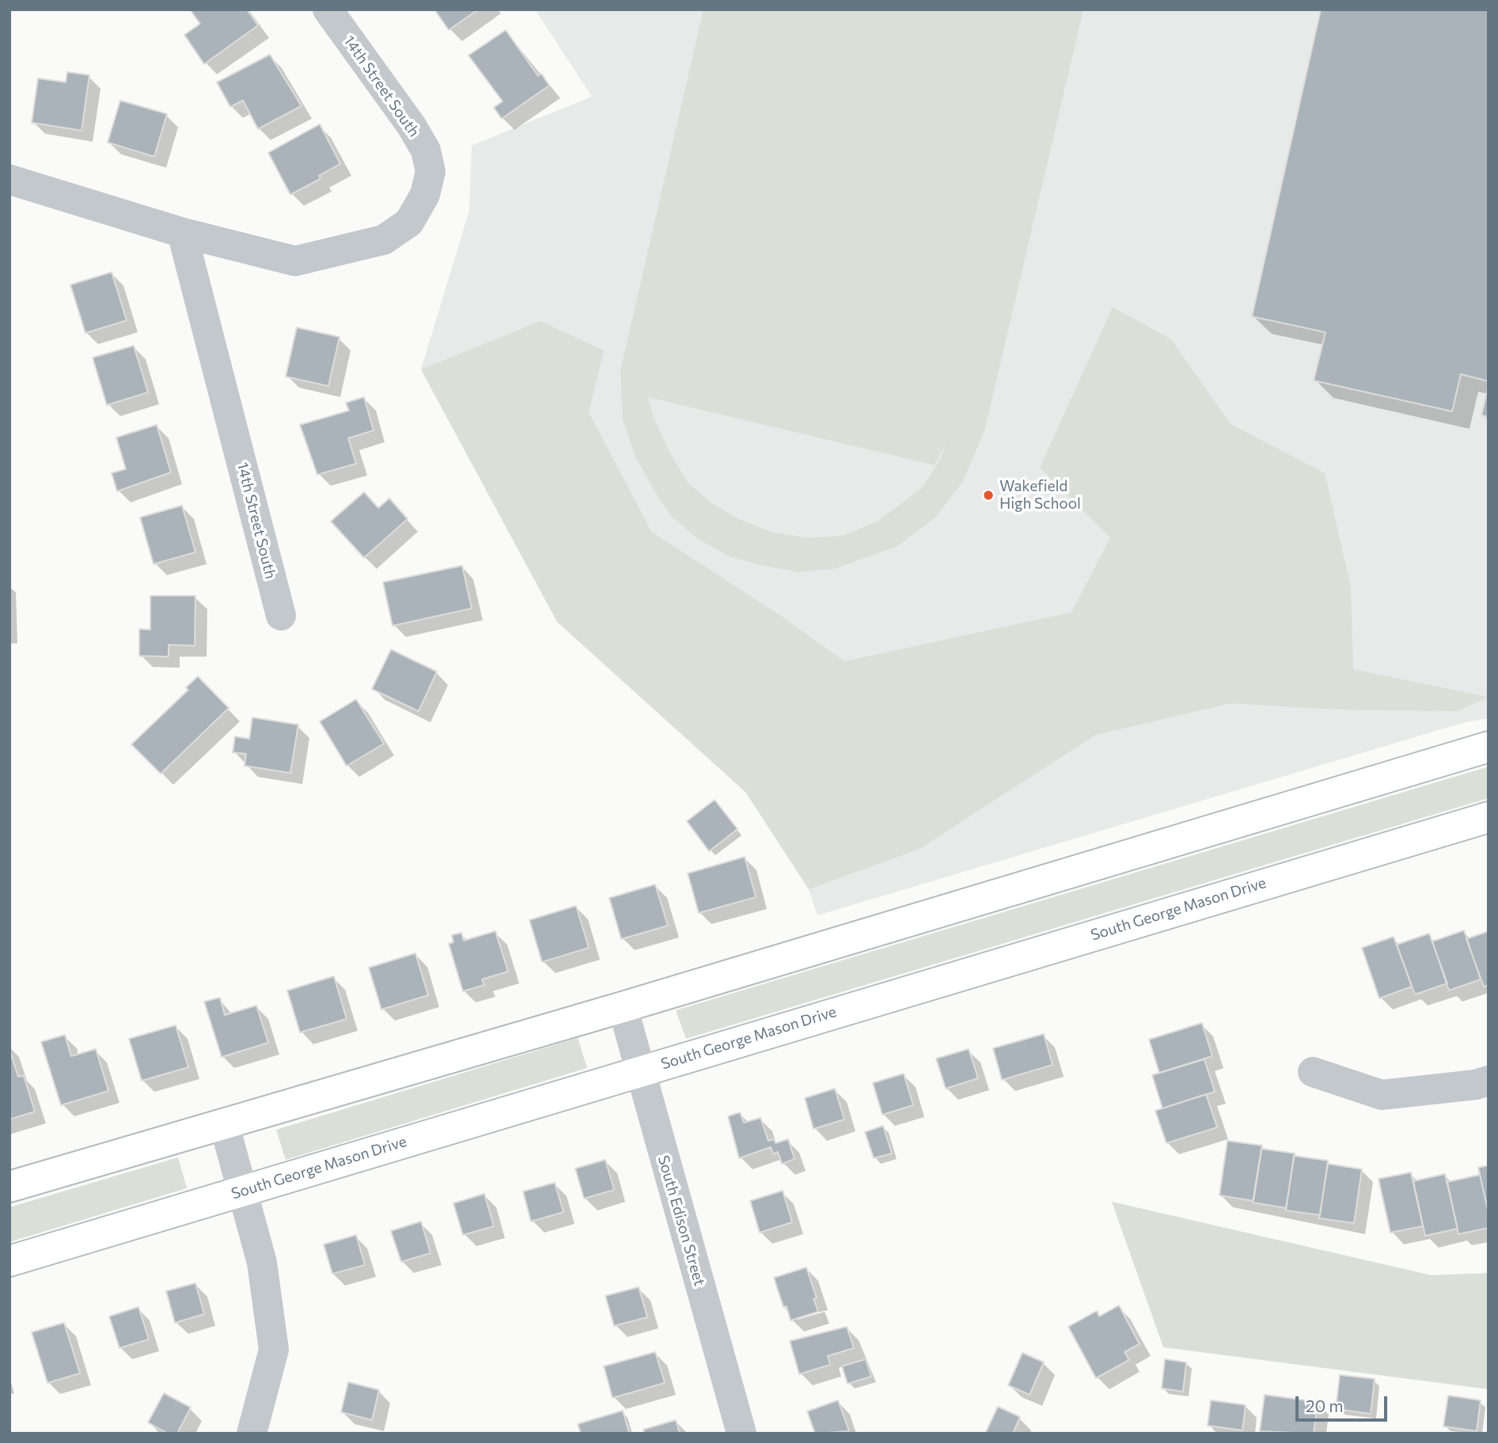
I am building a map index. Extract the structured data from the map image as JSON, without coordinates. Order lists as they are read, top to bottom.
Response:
{
  "streets": {
    "main road": ["South George Mason Drive"],
    "street": ["14th Street South", "South Edison Street"]
  },
  "crossings": [
    ["South George Mason Drive", "South Edison Street"]
  ],
  "places": ["Wakefield High School"],
  "scale_bar": "20 m"
}
